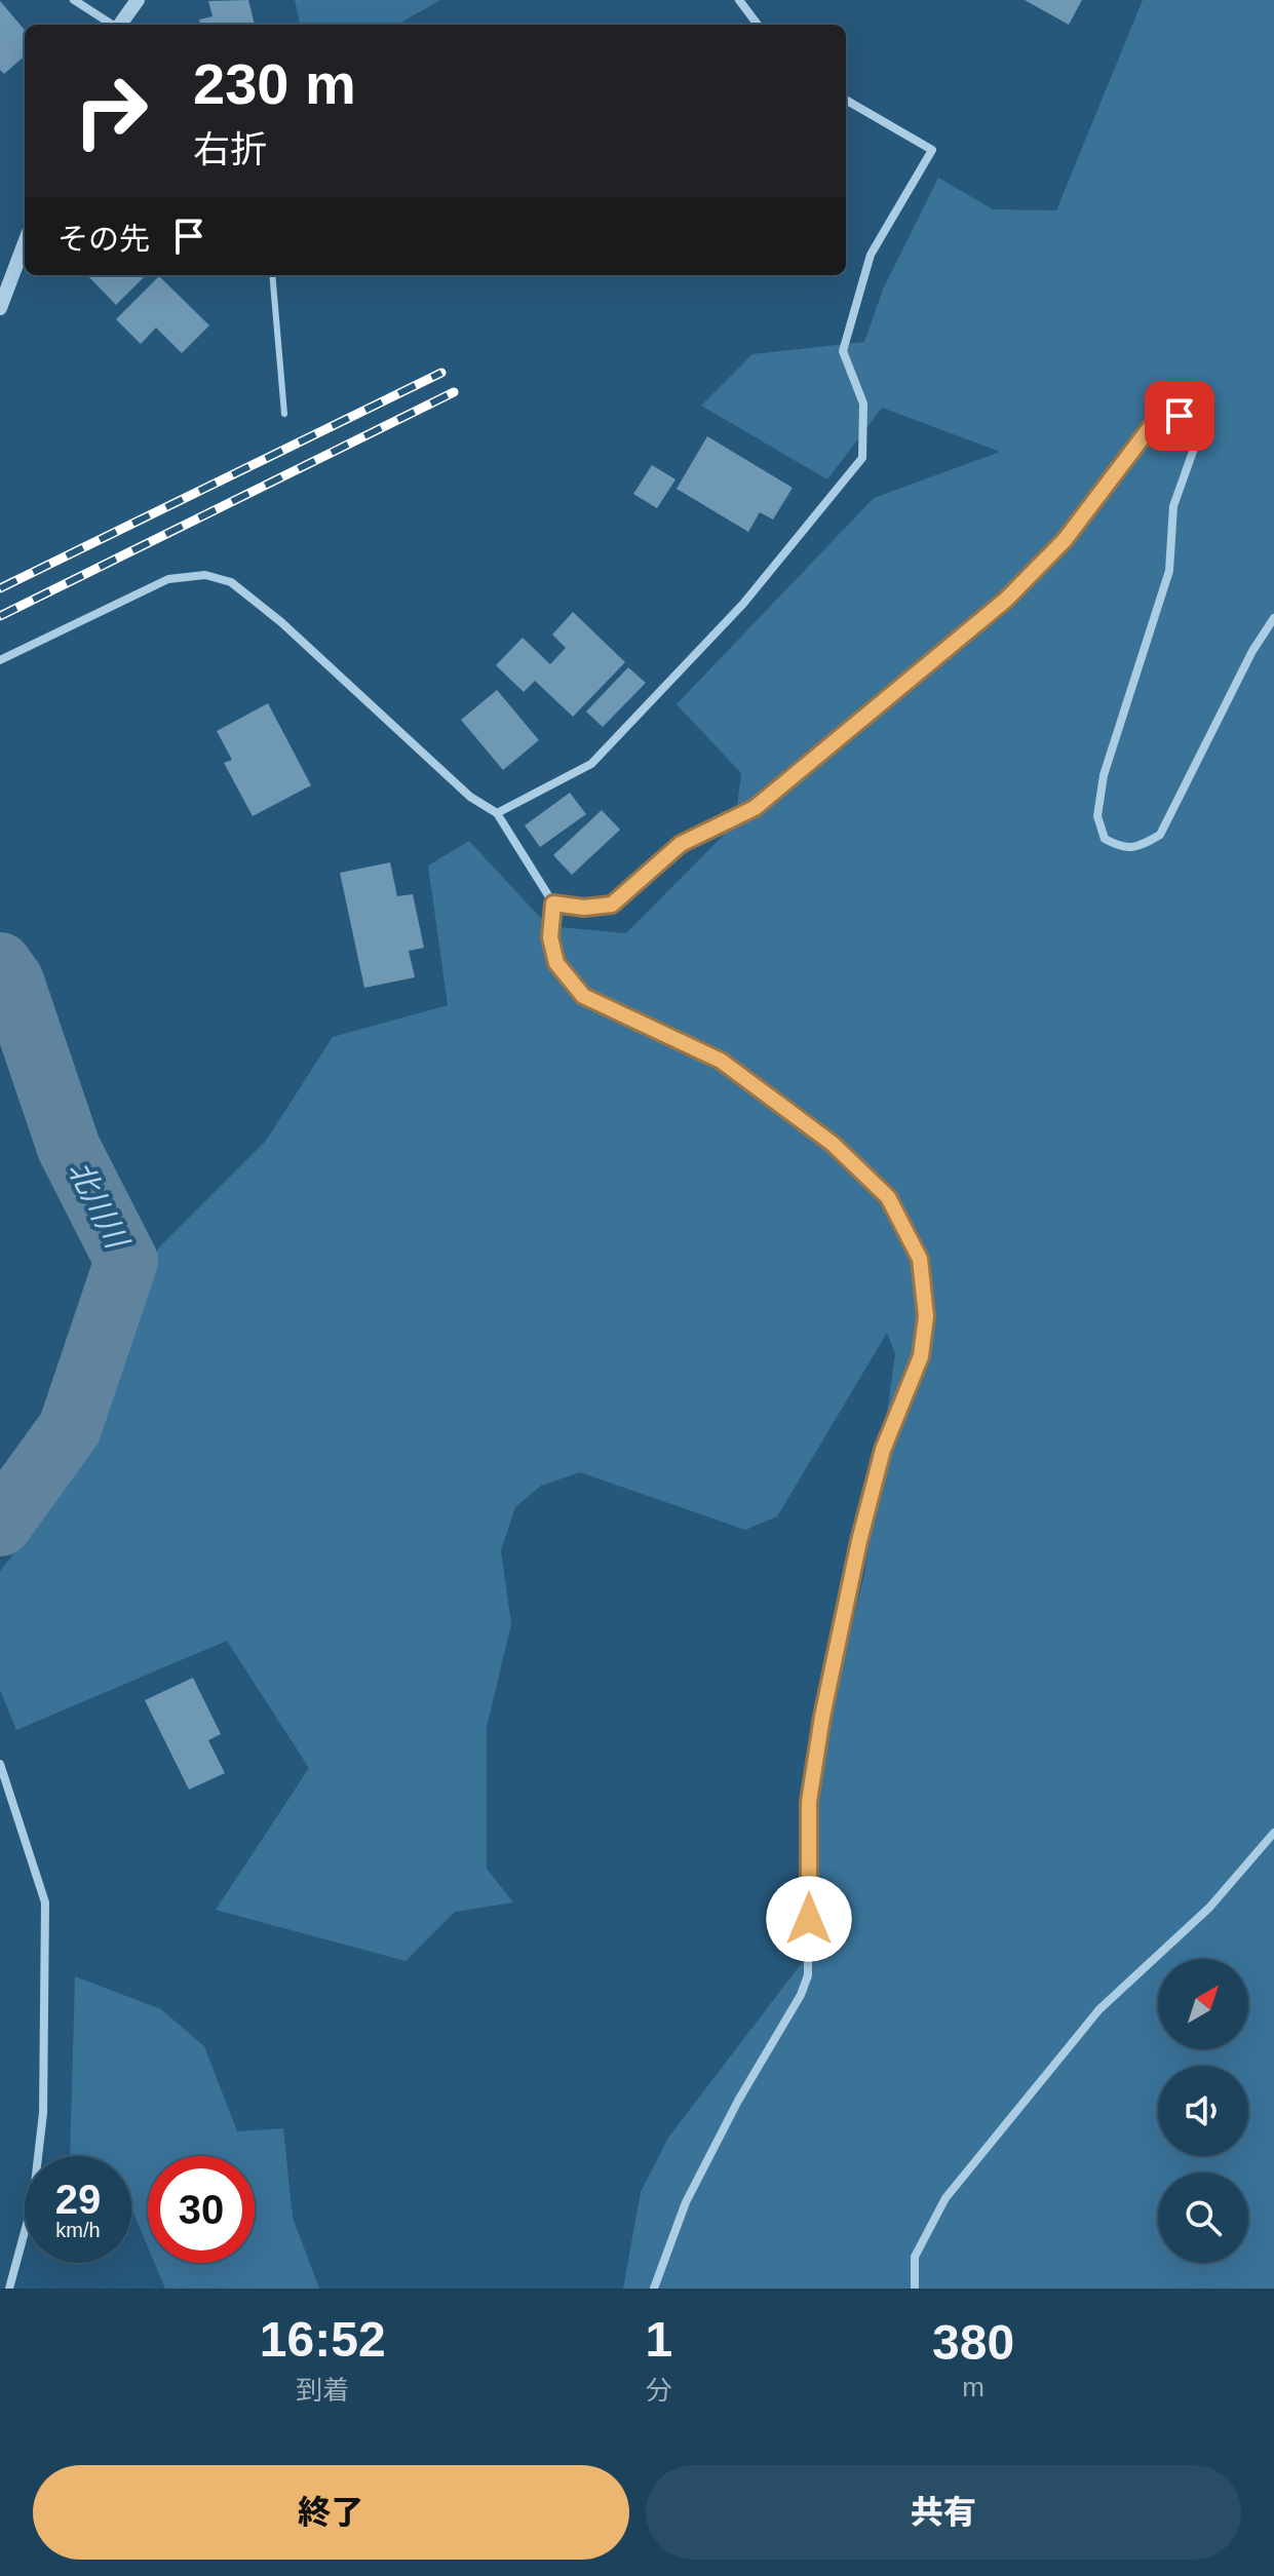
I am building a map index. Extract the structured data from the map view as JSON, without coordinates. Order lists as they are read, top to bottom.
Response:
{
  "water": ["北川川"],
  "north": "top right",
  "page": {
    "turn": ["230 m", "右折"],
    "then": "その先",
    "speed": "29 km/h",
    "limit": "30",
    "eta": [
      "16:52",
      "到着",
      "1",
      "分",
      "380",
      "m"
    ],
    "buttons": ["終了", "共有"]
  }
}
